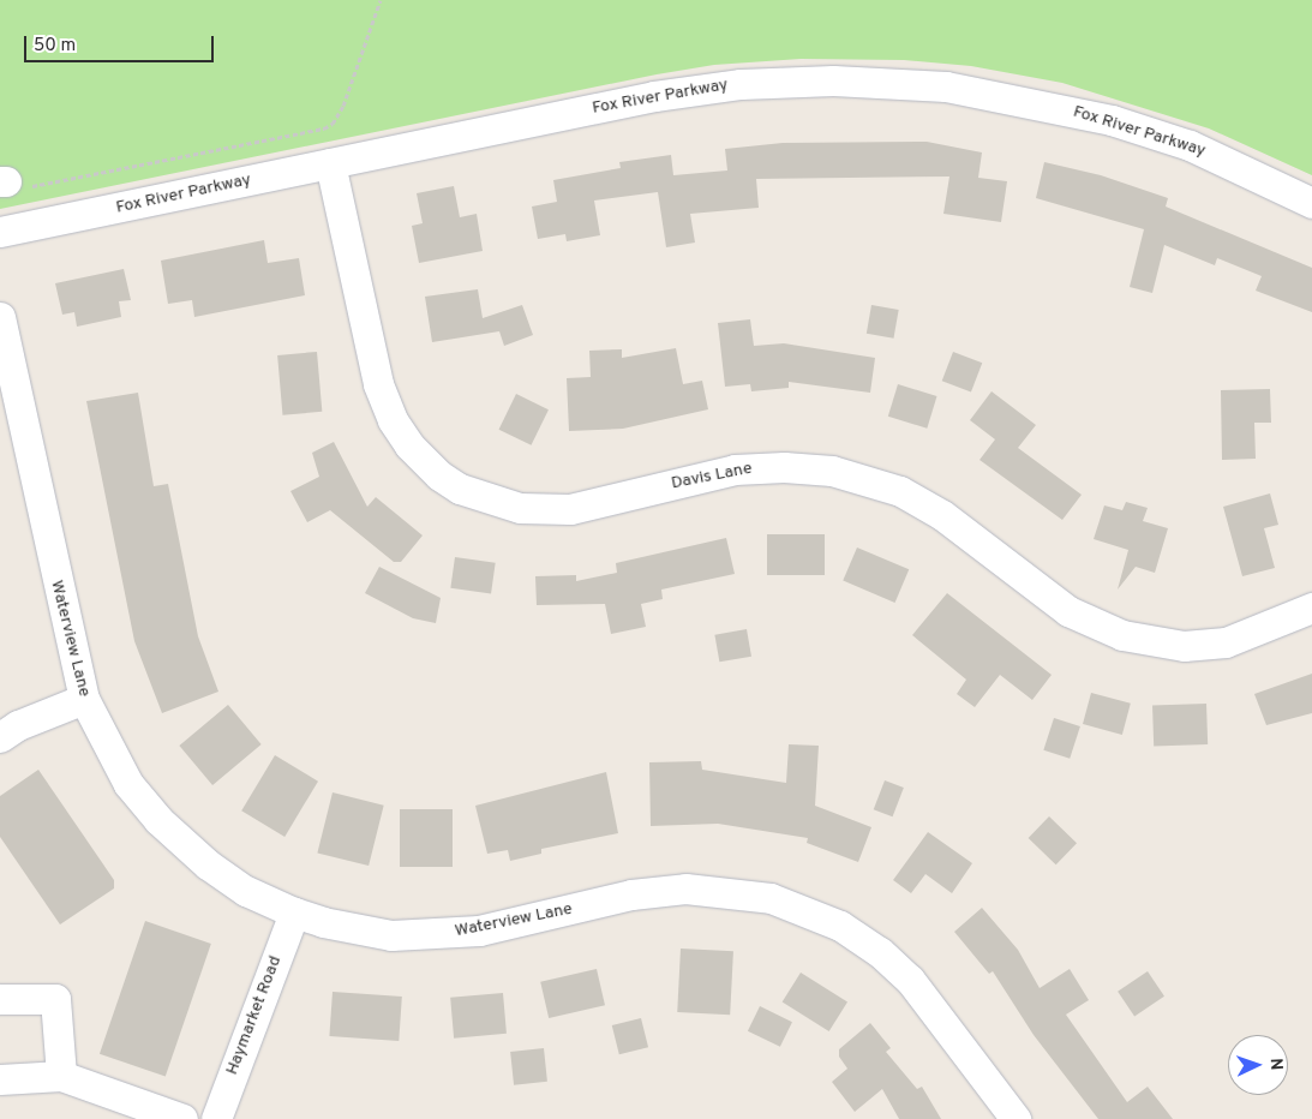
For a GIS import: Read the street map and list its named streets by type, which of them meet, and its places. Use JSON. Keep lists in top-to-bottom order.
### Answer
{
  "streets": {
    "street": [
      "Fox River Parkway",
      "Davis Lane",
      "Waterview Lane",
      "Haymarket Road"
    ]
  },
  "crossings": [
    ["Fox River Parkway", "Davis Lane"],
    ["Waterview Lane", "Haymarket Road"]
  ],
  "scale_bar": "50 m",
  "north": "right"
}
